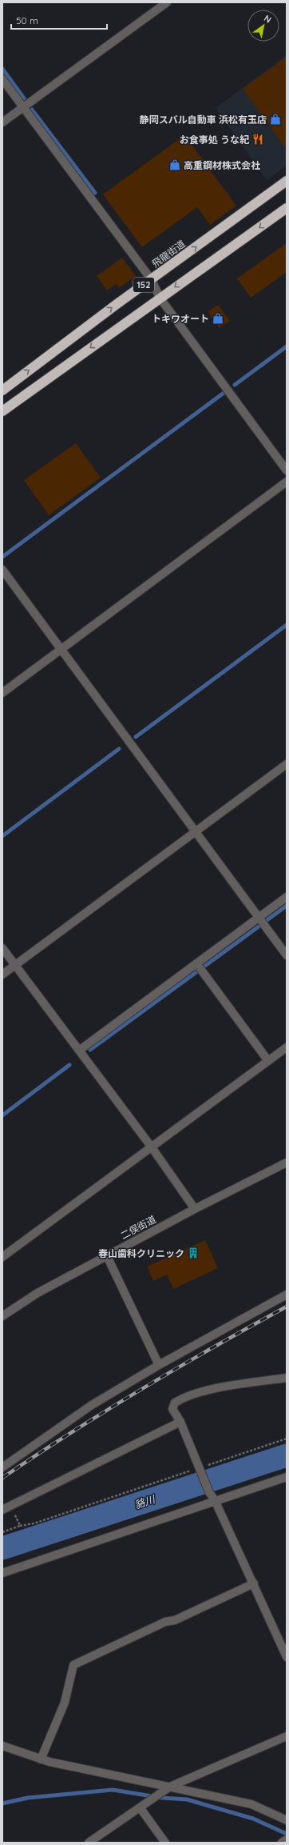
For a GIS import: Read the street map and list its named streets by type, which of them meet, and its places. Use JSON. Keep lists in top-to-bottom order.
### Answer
{
  "streets": {
    "highway": ["飛龍街道", "152"],
    "street": ["二俣街道"]
  },
  "water": ["貉川"],
  "places": {
    "shop": ["静岡スバル自動車 浜松有玉店", "高重鋼材株式会社", "トキワオート"],
    "restaurant": ["お食事処 うな紀"],
    "building": ["春山歯科クリニック"]
  },
  "scale_bar": "50 m",
  "north": "top right"
}
